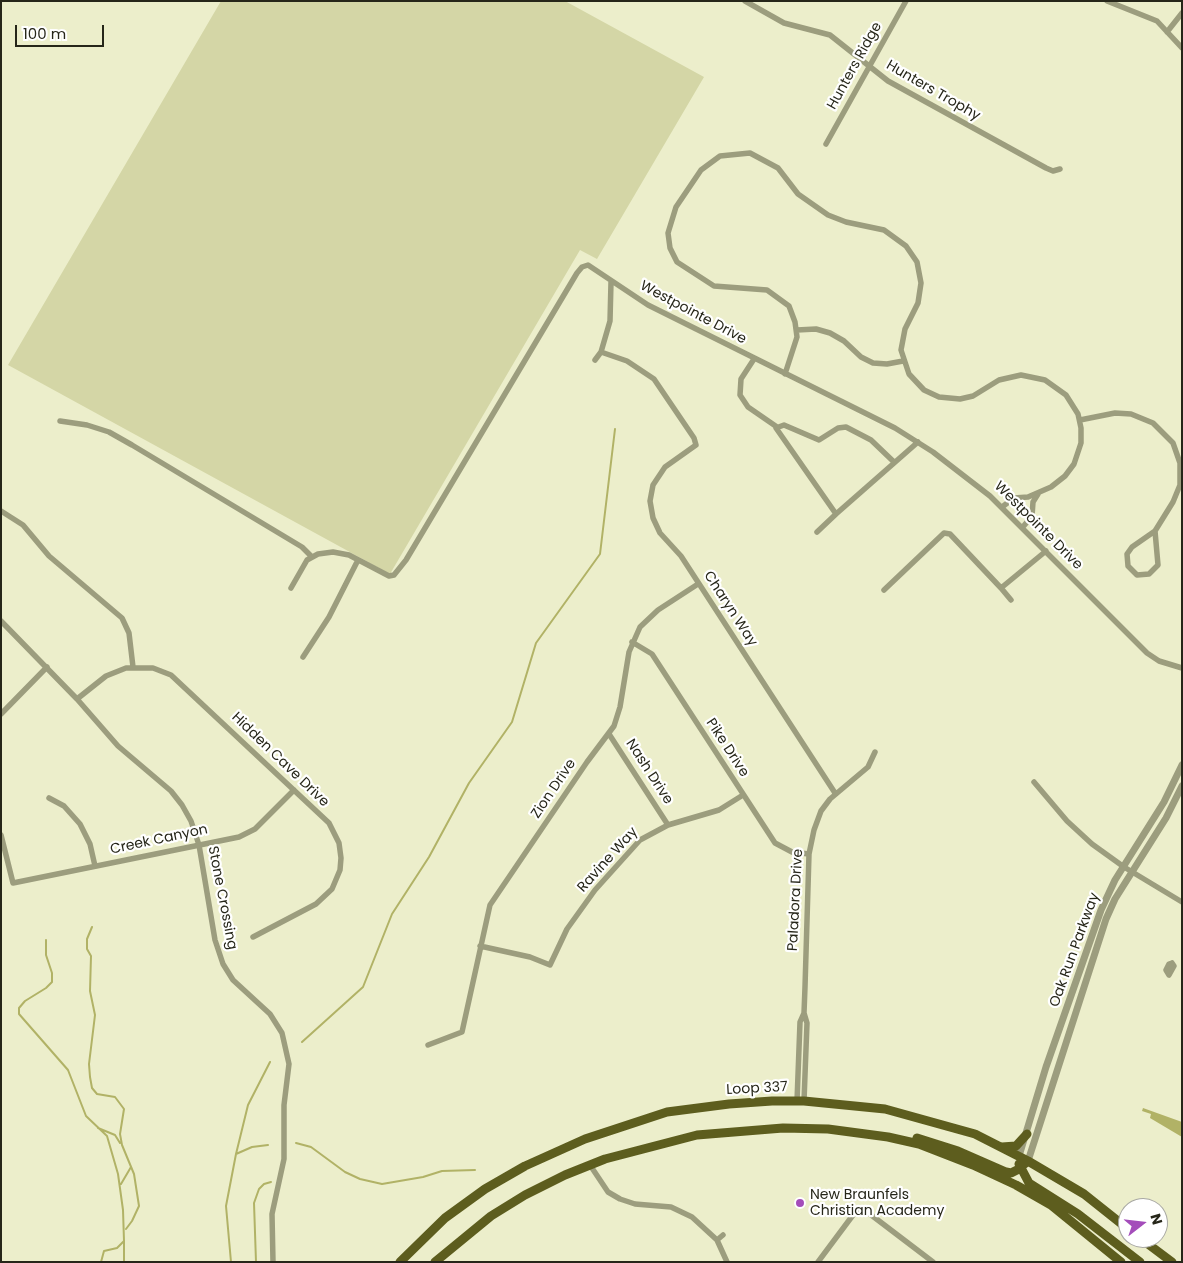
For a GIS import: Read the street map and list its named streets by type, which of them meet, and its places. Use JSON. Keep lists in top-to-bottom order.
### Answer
{
  "streets": {
    "main road": ["Loop 337"],
    "street": [
      "Hunters Ridge",
      "Hunters Trophy",
      "Westpointe Drive",
      "Charyn Way",
      "Pike Drive",
      "Hidden Cave Drive",
      "Nash Drive",
      "Zion Drive",
      "Creek Canyon",
      "Ravine Way",
      "Stone Crossing",
      "Paladora Drive",
      "Oak Run Parkway"
    ]
  },
  "crossings": [
    ["Hunters Ridge", "Hunters Trophy"],
    ["Charyn Way", "Zion Drive"],
    ["Charyn Way", "Paladora Drive"],
    ["Pike Drive", "Zion Drive"],
    ["Pike Drive", "Ravine Way"],
    ["Pike Drive", "Paladora Drive"],
    ["Hidden Cave Drive", "Creek Canyon"],
    ["Hidden Cave Drive", "Stone Crossing"],
    ["Nash Drive", "Zion Drive"],
    ["Nash Drive", "Ravine Way"],
    ["Zion Drive", "Ravine Way"],
    ["Creek Canyon", "Stone Crossing"],
    ["Paladora Drive", "Loop 337"],
    ["Oak Run Parkway", "Loop 337"]
  ],
  "places": ["New Braunfels Christian Academy"],
  "scale_bar": "100 m",
  "north": "right"
}
